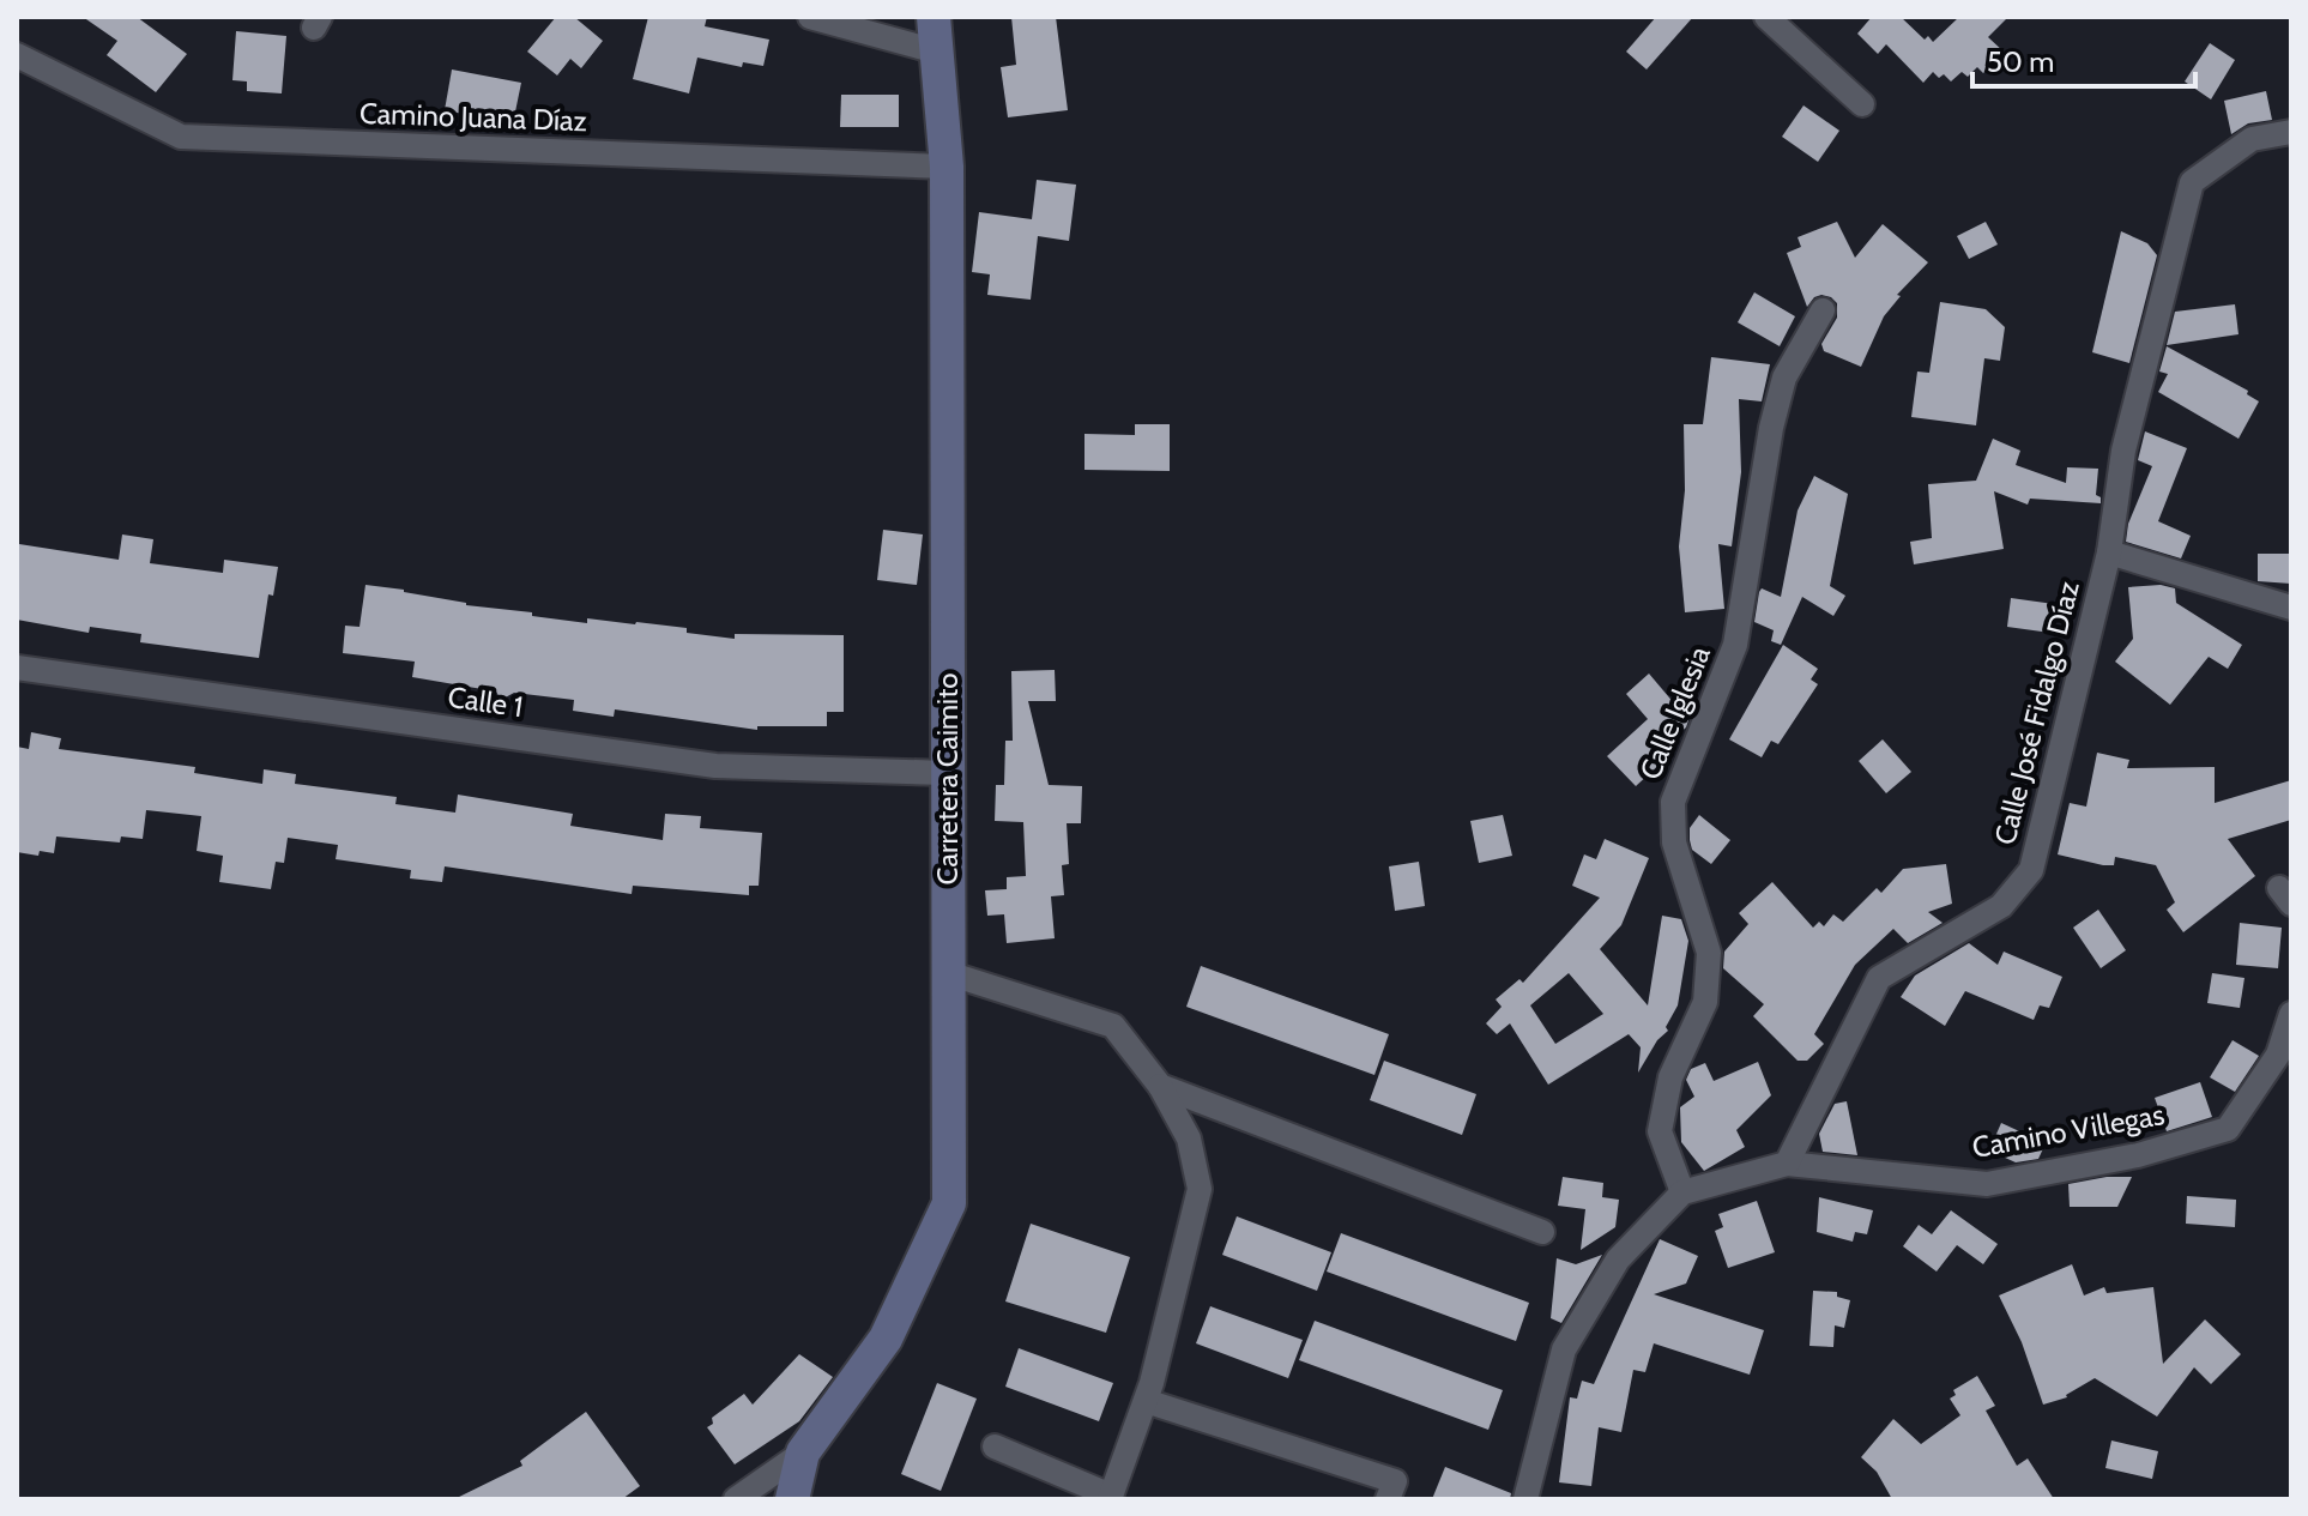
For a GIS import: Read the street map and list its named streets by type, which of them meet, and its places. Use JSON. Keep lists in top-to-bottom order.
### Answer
{
  "streets": {
    "street": [
      "Camino Juana Díaz",
      "Calle 1",
      "Calle Iglesia",
      "Calle José Fidalgo Díaz",
      "Carretera Caimito",
      "Camino Villegas"
    ]
  },
  "crossings": [
    ["Camino Juana Díaz", "Carretera Caimito"],
    ["Calle 1", "Carretera Caimito"],
    ["Calle José Fidalgo Díaz", "Camino Villegas"]
  ],
  "scale_bar": "50 m"
}
